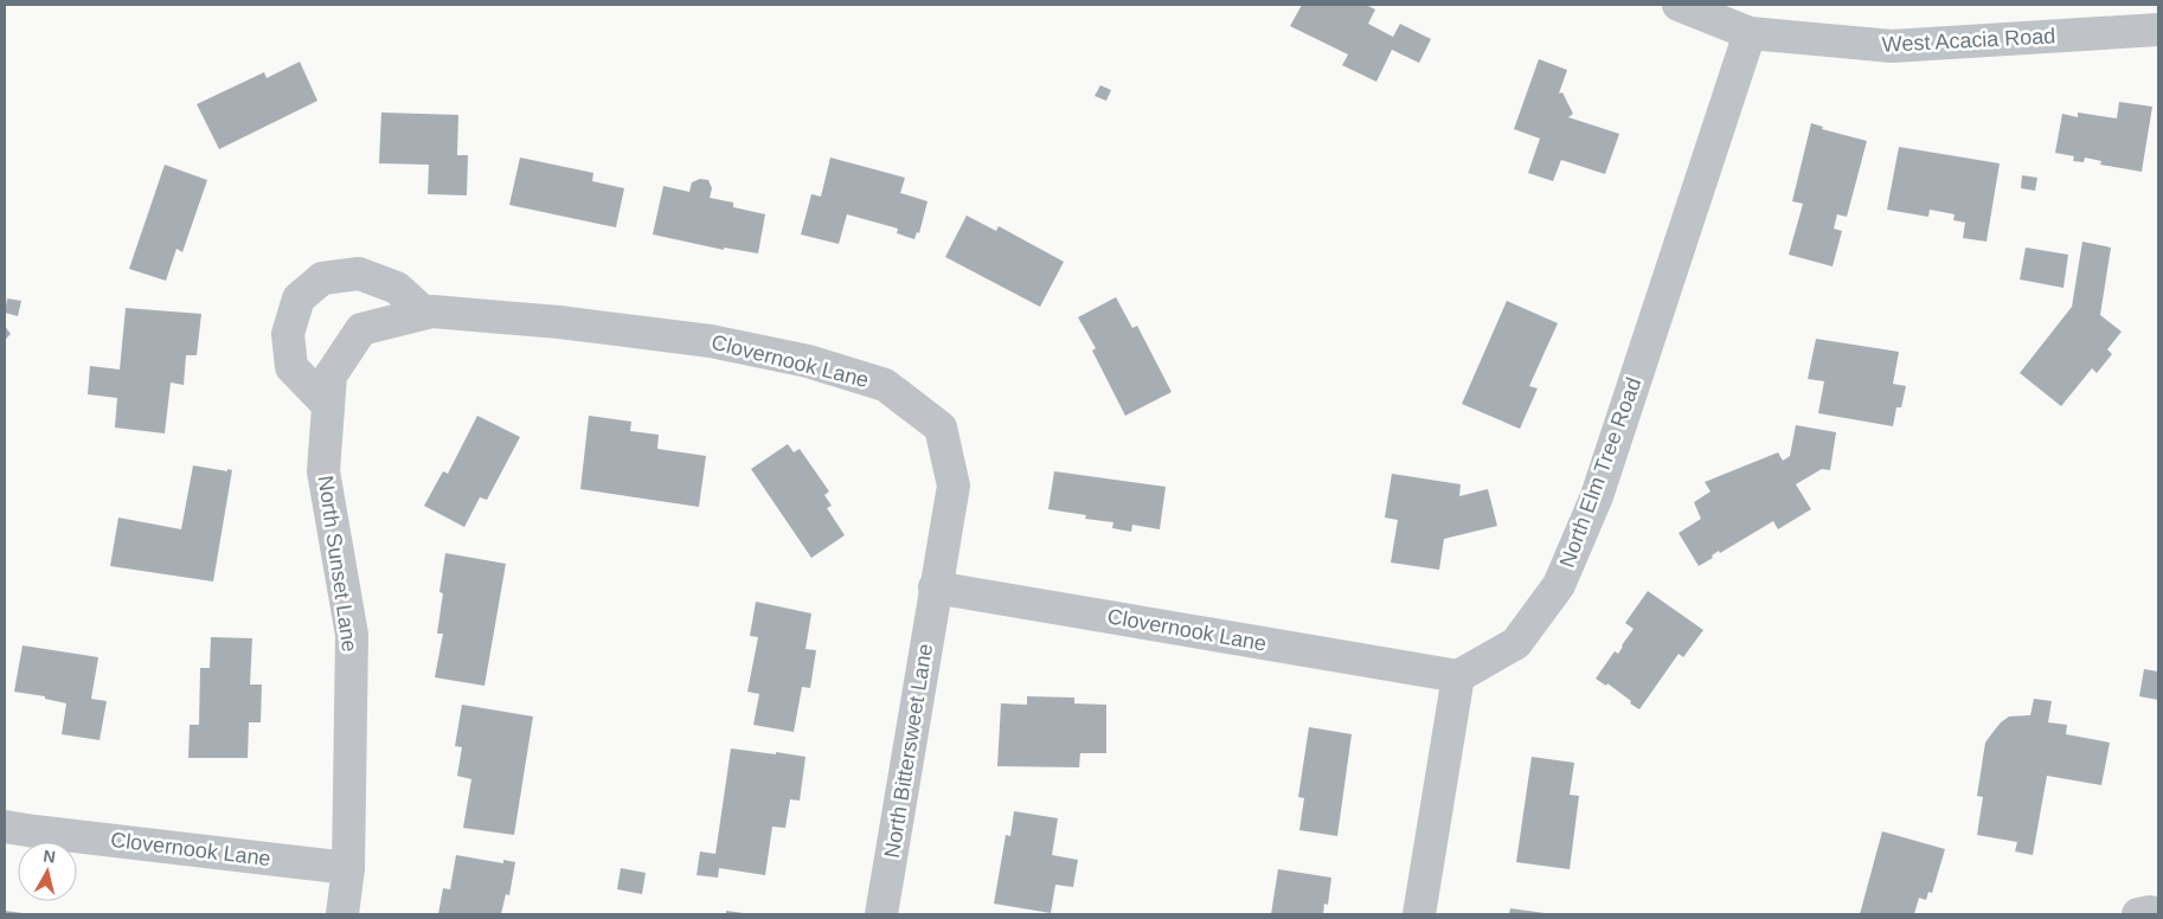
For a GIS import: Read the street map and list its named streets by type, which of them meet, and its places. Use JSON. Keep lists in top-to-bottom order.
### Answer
{
  "streets": {
    "street": [
      "West Acacia Road",
      "Clovernook Lane",
      "North Elm Tree Road",
      "North Sunset Lane",
      "North Bittersweet Lane"
    ]
  },
  "crossings": [
    ["West Acacia Road", "North Elm Tree Road"],
    ["Clovernook Lane", "North Elm Tree Road"],
    ["Clovernook Lane", "North Sunset Lane"],
    ["Clovernook Lane", "North Bittersweet Lane"]
  ],
  "north": "top"
}
